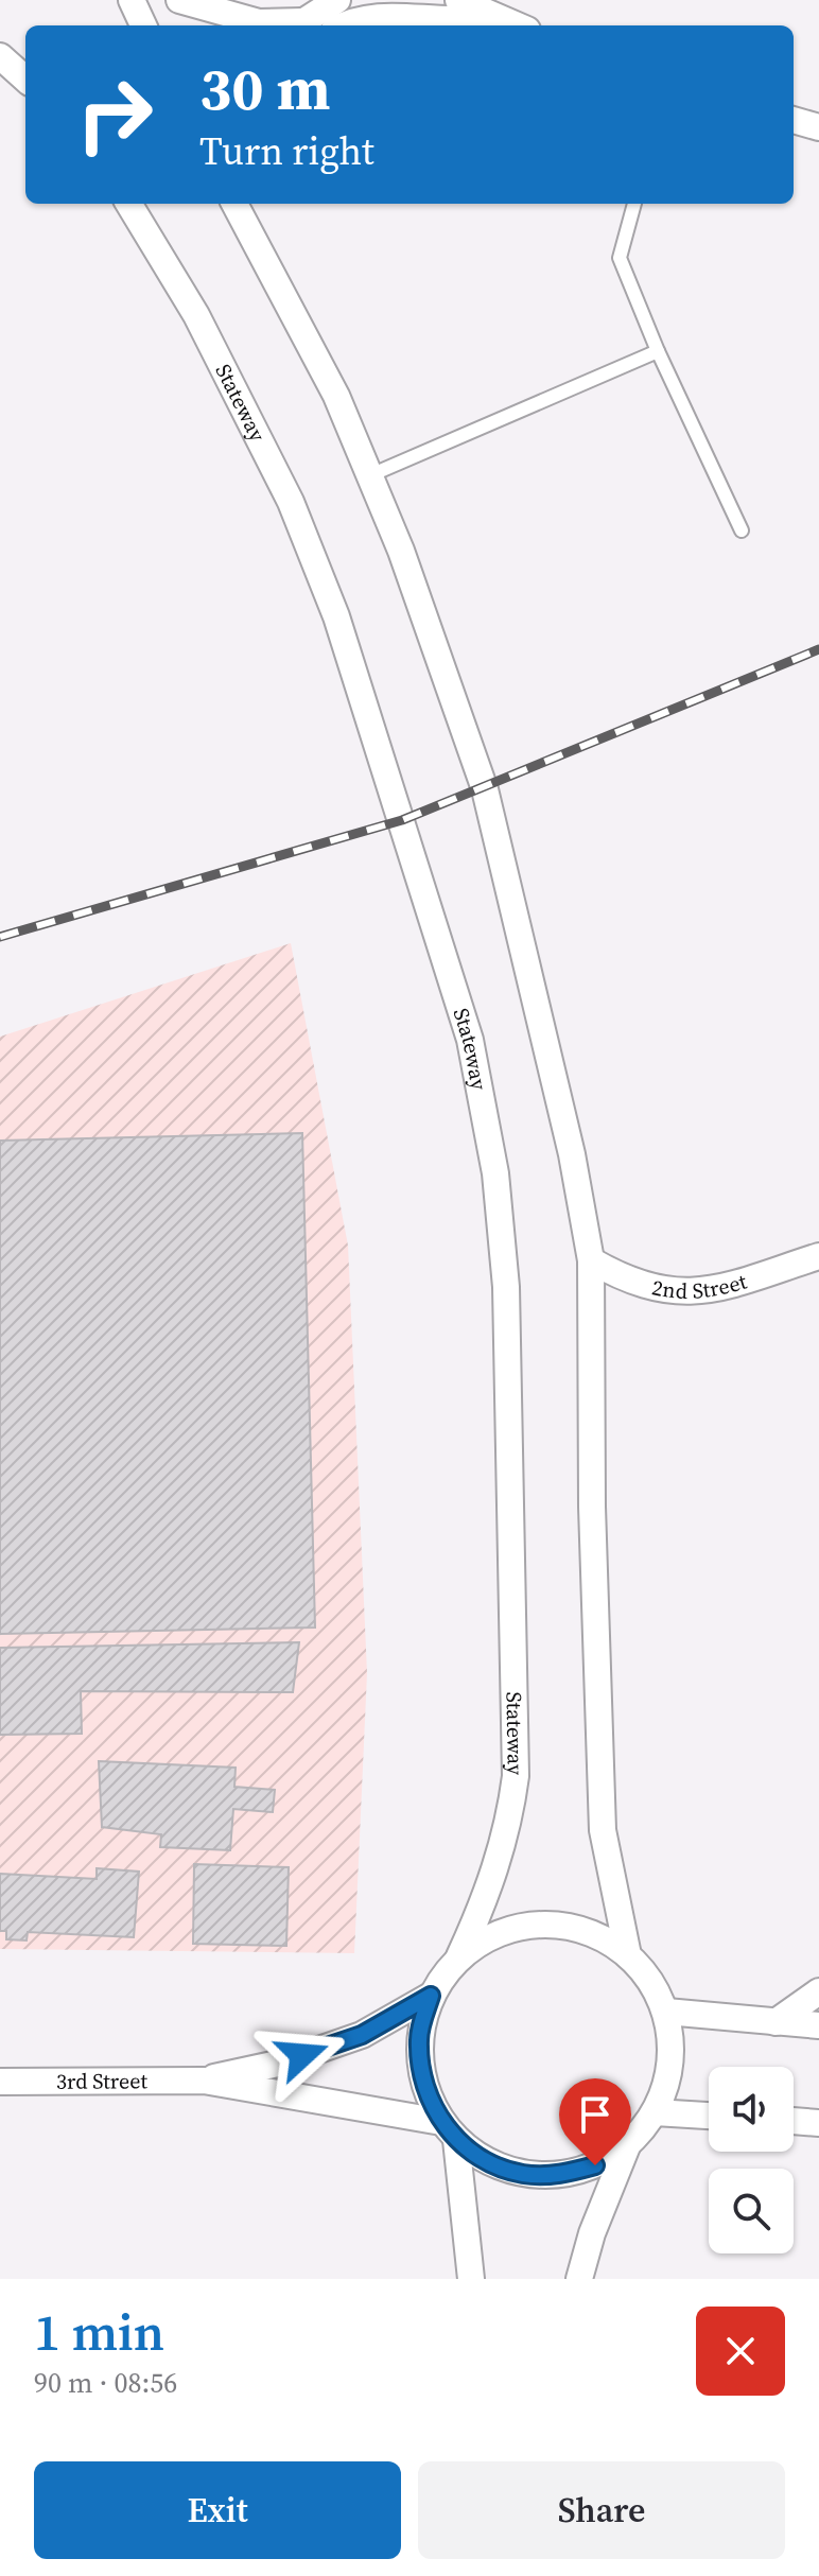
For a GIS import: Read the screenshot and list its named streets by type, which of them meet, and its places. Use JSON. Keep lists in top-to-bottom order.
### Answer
{
  "streets": {
    "street": ["Stateway", "2nd Street", "3rd Street"]
  },
  "crossings": [
    ["Stateway", "3rd Street"]
  ],
  "page": {
    "turn": ["30 m", "Turn right"],
    "heading": ["1 min", "90 m · 08:56"],
    "buttons": ["Exit", "Share"]
  }
}
